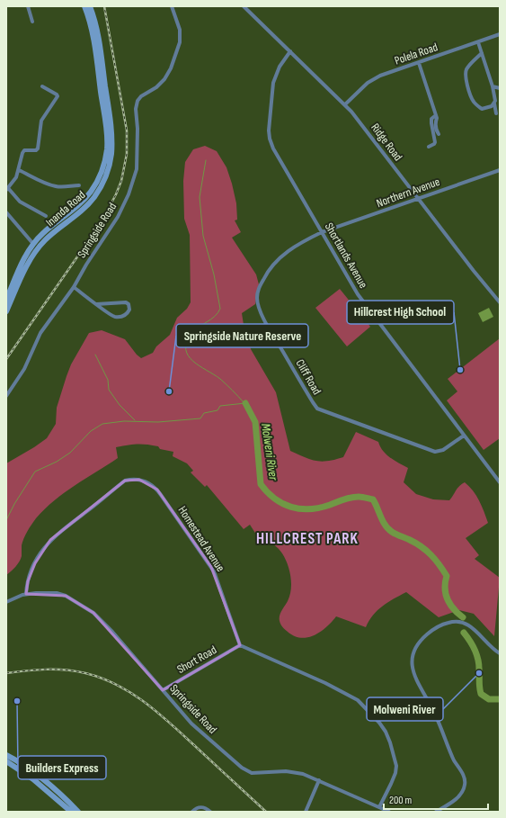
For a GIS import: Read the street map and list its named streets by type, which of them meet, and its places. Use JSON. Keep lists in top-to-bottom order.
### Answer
{
  "streets": {
    "main road": ["Inanda Road"],
    "street": [
      "Polela Road",
      "Ridge Road",
      "Northern Avenue",
      "Springside Road",
      "Shortlands Avenue",
      "Cliff Road",
      "Homestead Avenue",
      "Short Road"
    ]
  },
  "crossings": [
    ["Polela Road", "Ridge Road"],
    ["Ridge Road", "Northern Avenue"],
    ["Ridge Road", "Shortlands Avenue"],
    ["Northern Avenue", "Shortlands Avenue"],
    ["Northern Avenue", "Cliff Road"],
    ["Springside Road", "Homestead Avenue"],
    ["Springside Road", "Short Road"],
    ["Shortlands Avenue", "Cliff Road"],
    ["Homestead Avenue", "Short Road"]
  ],
  "districts": ["HILLCREST PARK"],
  "water": ["Molweni River"],
  "places": [
    "Hillcrest High School",
    "Springside Nature Reserve",
    "Molweni River",
    "Builders Express"
  ],
  "scale_bar": "200 m"
}
